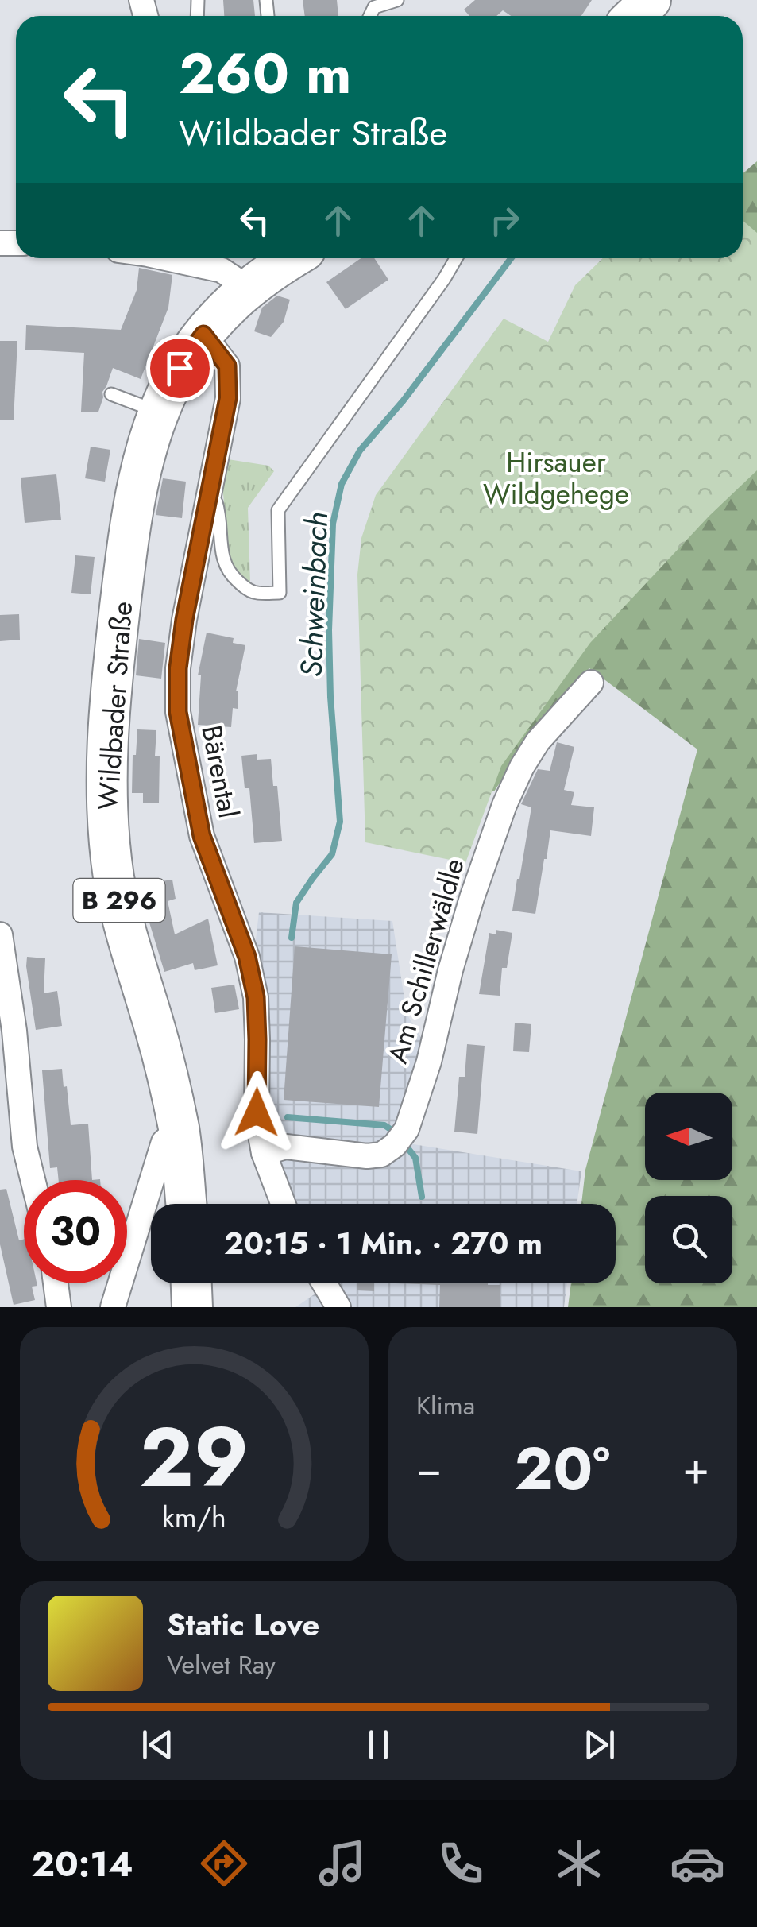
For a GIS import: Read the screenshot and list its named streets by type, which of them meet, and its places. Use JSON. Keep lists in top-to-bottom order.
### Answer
{
  "streets": {
    "main road": ["Wildbader Straße", "B 296"],
    "street": ["Bärental", "Am Schillerwäldle"]
  },
  "crossings": [
    ["Wildbader Straße", "Bärental"],
    ["Bärental", "Am Schillerwäldle"]
  ],
  "water": ["Schweinbach"],
  "parks": ["Hirsauer Wildgehege"],
  "north": "left",
  "page": {
    "turn": ["260 m", "Wildbader Straße"],
    "limit": "30",
    "trip": "20:15 · 1 Min. · 270 m",
    "tile": "Klima",
    "heat": ["−", "20°", "+"],
    "song": ["Static Love", "Velvet Ray"],
    "tabs": "20:14",
    "gauge": ["29", "km/h"]
  }
}
